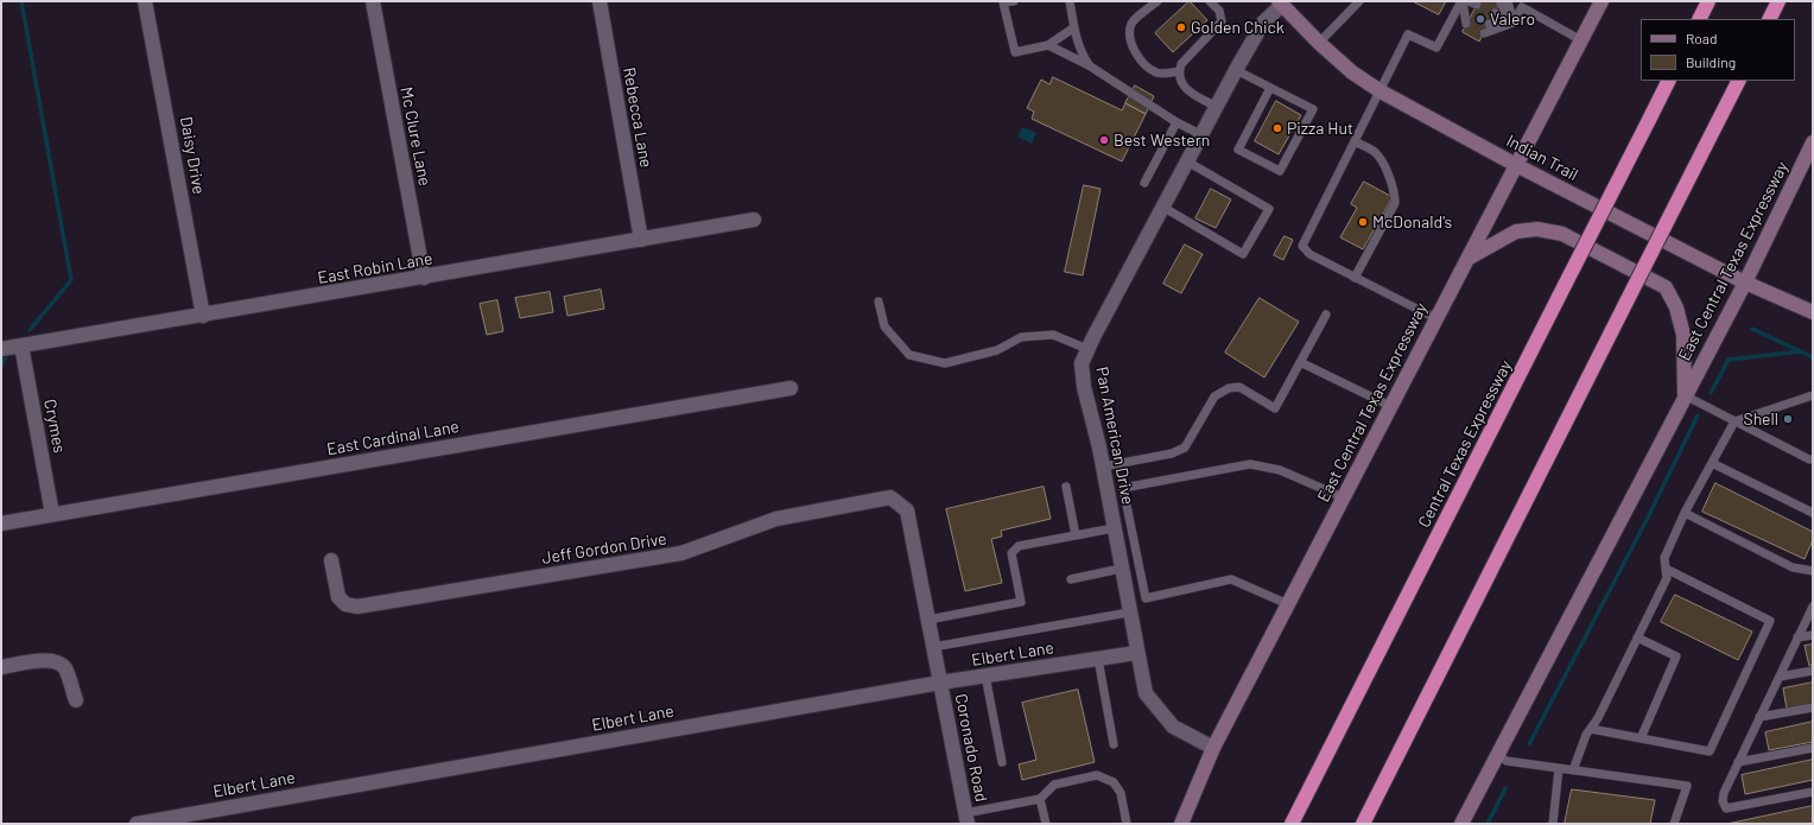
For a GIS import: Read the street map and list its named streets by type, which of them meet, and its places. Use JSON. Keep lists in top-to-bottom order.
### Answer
{
  "streets": {
    "highway": ["Central Texas Expressway"],
    "main road": ["Indian Trail", "East Central Texas Expressway"],
    "street": [
      "Rebecca Lane",
      "Mc Clure Lane",
      "Daisy Drive",
      "East Robin Lane",
      "Crymes",
      "Pan American Drive",
      "East Cardinal Lane",
      "Jeff Gordon Drive",
      "Elbert Lane",
      "Coronado Road"
    ]
  },
  "crossings": [
    ["Rebecca Lane", "East Robin Lane"],
    ["Mc Clure Lane", "East Robin Lane"],
    ["Daisy Drive", "East Robin Lane"],
    ["Indian Trail", "East Central Texas Expressway"],
    ["Indian Trail", "Pan American Drive"],
    ["East Central Texas Expressway", "Pan American Drive"],
    ["East Robin Lane", "Crymes"],
    ["Crymes", "East Cardinal Lane"],
    ["Pan American Drive", "Elbert Lane"],
    ["Jeff Gordon Drive", "Coronado Road"],
    ["Elbert Lane", "Coronado Road"]
  ],
  "places": [
    "Valero",
    "Golden Chick",
    "Pizza Hut",
    "Best Western",
    "McDonald's",
    "Shell"
  ],
  "legend": ["Road", "Building"]
}
